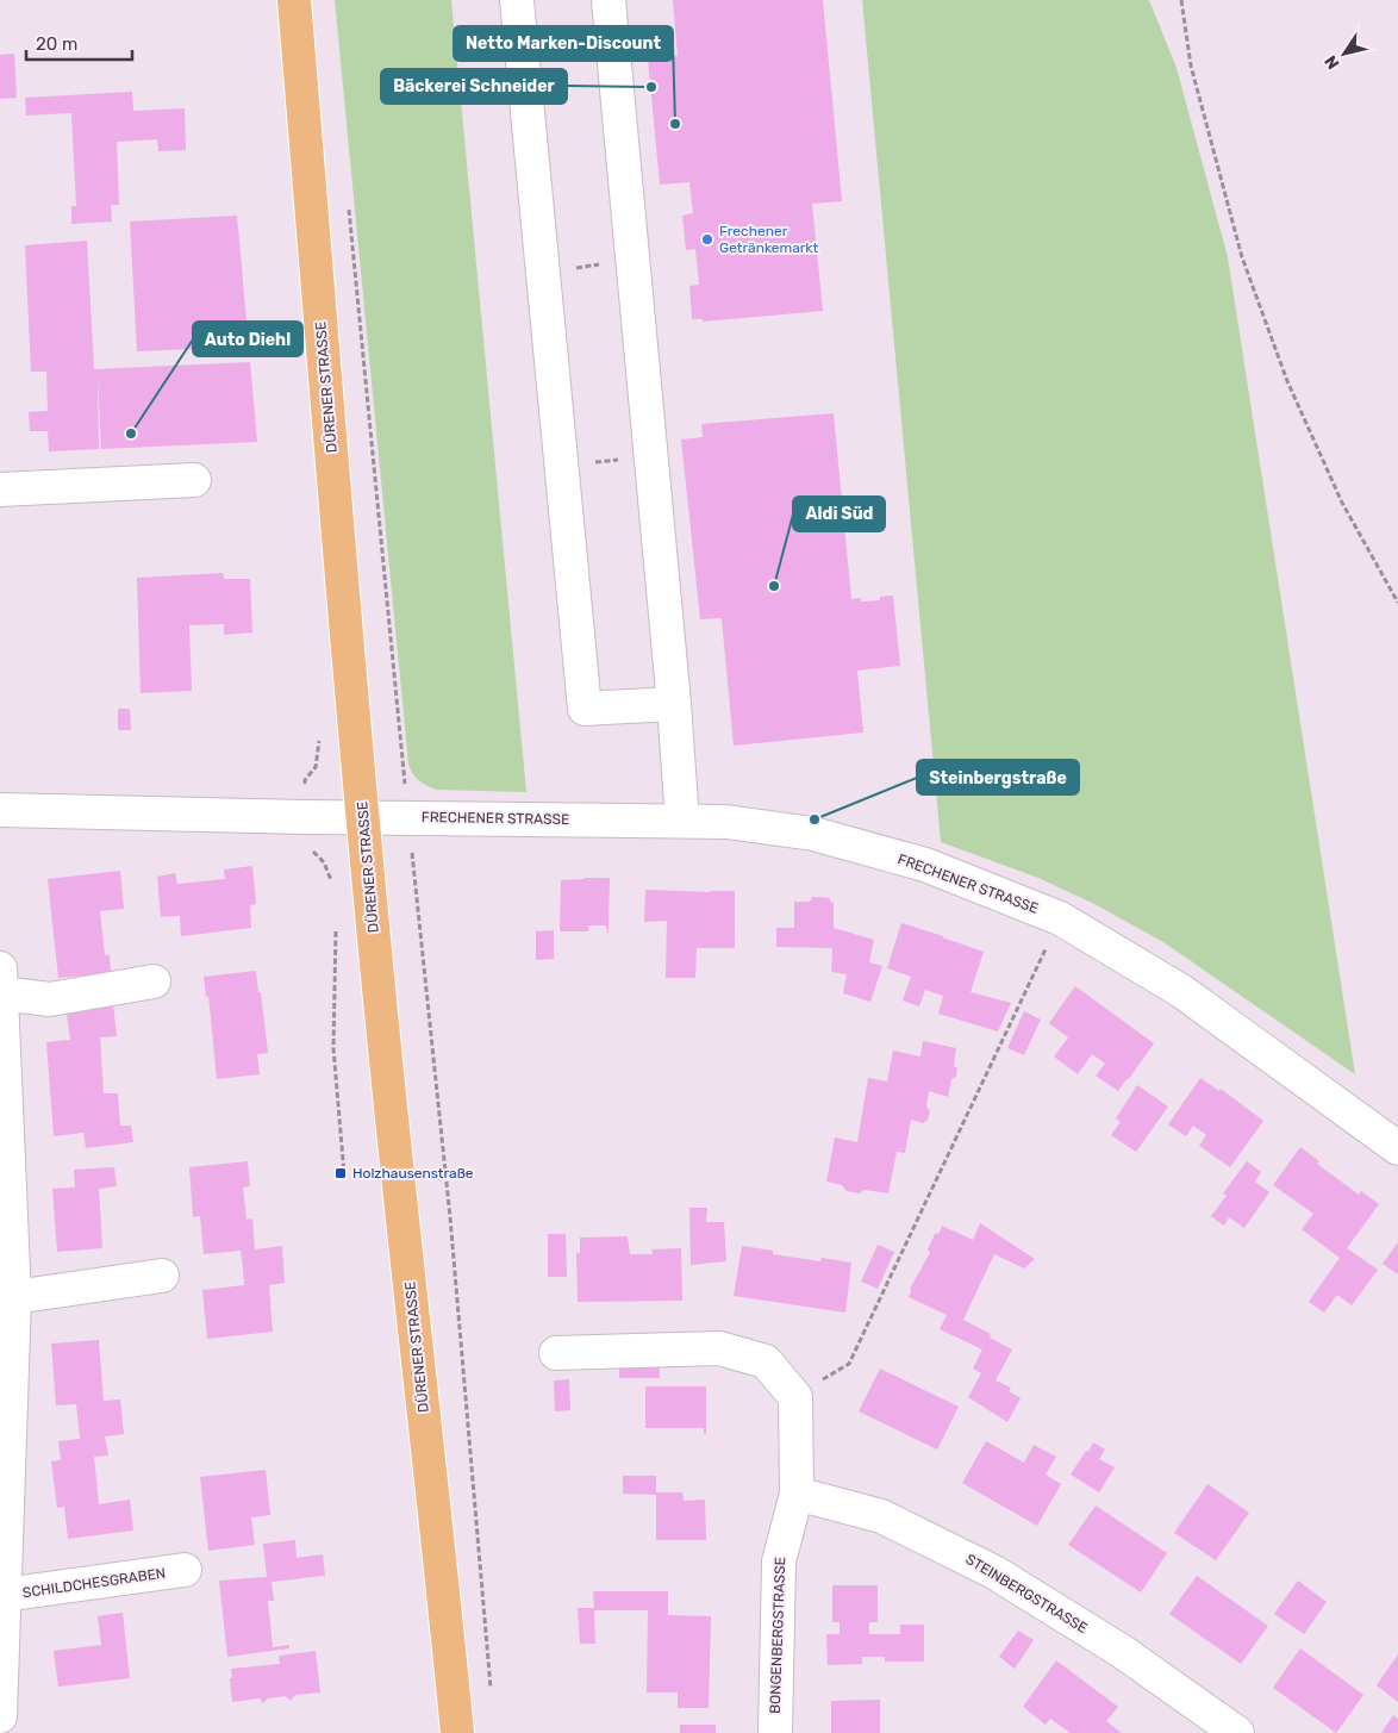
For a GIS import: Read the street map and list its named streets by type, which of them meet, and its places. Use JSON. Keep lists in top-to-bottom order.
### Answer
{
  "streets": {
    "main road": ["DÜRENER STRASSE"],
    "street": [
      "FRECHENER STRASSE",
      "SCHILDCHESGRABEN",
      "STEINBERGSTRASSE",
      "BONGENBERGSTRASSE"
    ]
  },
  "crossings": [
    ["DÜRENER STRASSE", "FRECHENER STRASSE"],
    ["STEINBERGSTRASSE", "BONGENBERGSTRASSE"]
  ],
  "places": {
    "other": [
      "Bäckerei Schneider",
      "Netto Marken-Discount",
      "Frechener Getränkemarkt",
      "Auto Diehl",
      "Aldi Süd",
      "Steinbergstraße"
    ],
    "transit": ["Holzhausenstraße"]
  },
  "scale_bar": "20 m",
  "north": "bottom left"
}
